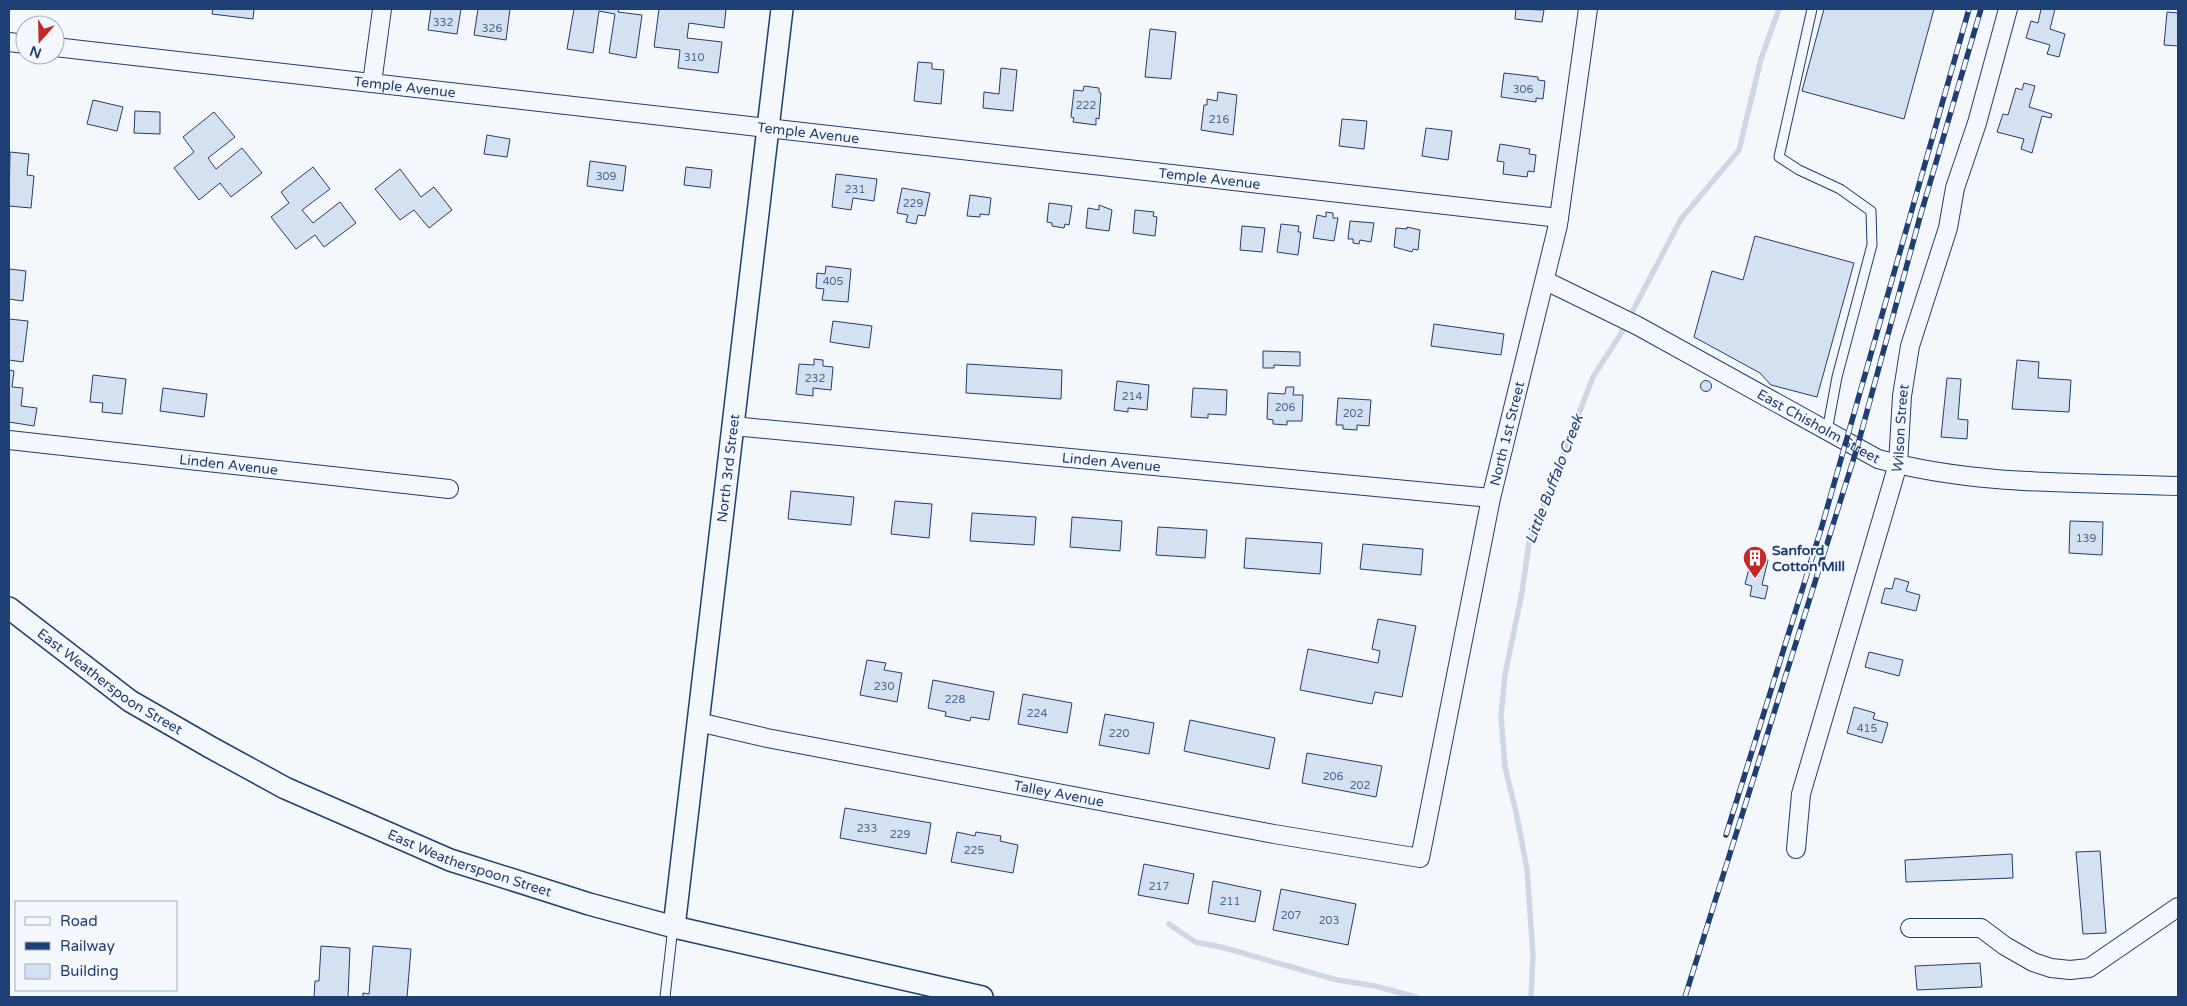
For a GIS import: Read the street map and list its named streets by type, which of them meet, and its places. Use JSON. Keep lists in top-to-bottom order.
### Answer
{
  "streets": {
    "street": [
      "Temple Avenue",
      "East Chisholm Street",
      "Wilson Street",
      "North 1st Street",
      "Linden Avenue",
      "North 3rd Street",
      "East Weatherspoon Street",
      "Talley Avenue"
    ]
  },
  "crossings": [
    ["Temple Avenue", "North 1st Street"],
    ["Temple Avenue", "North 3rd Street"],
    ["East Chisholm Street", "Wilson Street"],
    ["East Chisholm Street", "North 1st Street"],
    ["North 1st Street", "Linden Avenue"],
    ["North 1st Street", "Talley Avenue"],
    ["Linden Avenue", "North 3rd Street"],
    ["North 3rd Street", "East Weatherspoon Street"],
    ["North 3rd Street", "Talley Avenue"]
  ],
  "water": ["Little Buffalo Creek"],
  "places": {
    "building": ["Sanford Cotton Mill"]
  },
  "house_numbers": [
    "332",
    "326",
    "310",
    "306",
    "222",
    "216",
    "309",
    "231",
    "229",
    "405",
    "232",
    "214",
    "206",
    "202",
    "139",
    "230",
    "228",
    "224",
    "415",
    "220",
    "206",
    "202",
    "233",
    "229",
    "225",
    "217",
    "211",
    "207",
    "203"
  ],
  "legend": ["Road", "Railway", "Building"],
  "north": "bottom"
}
